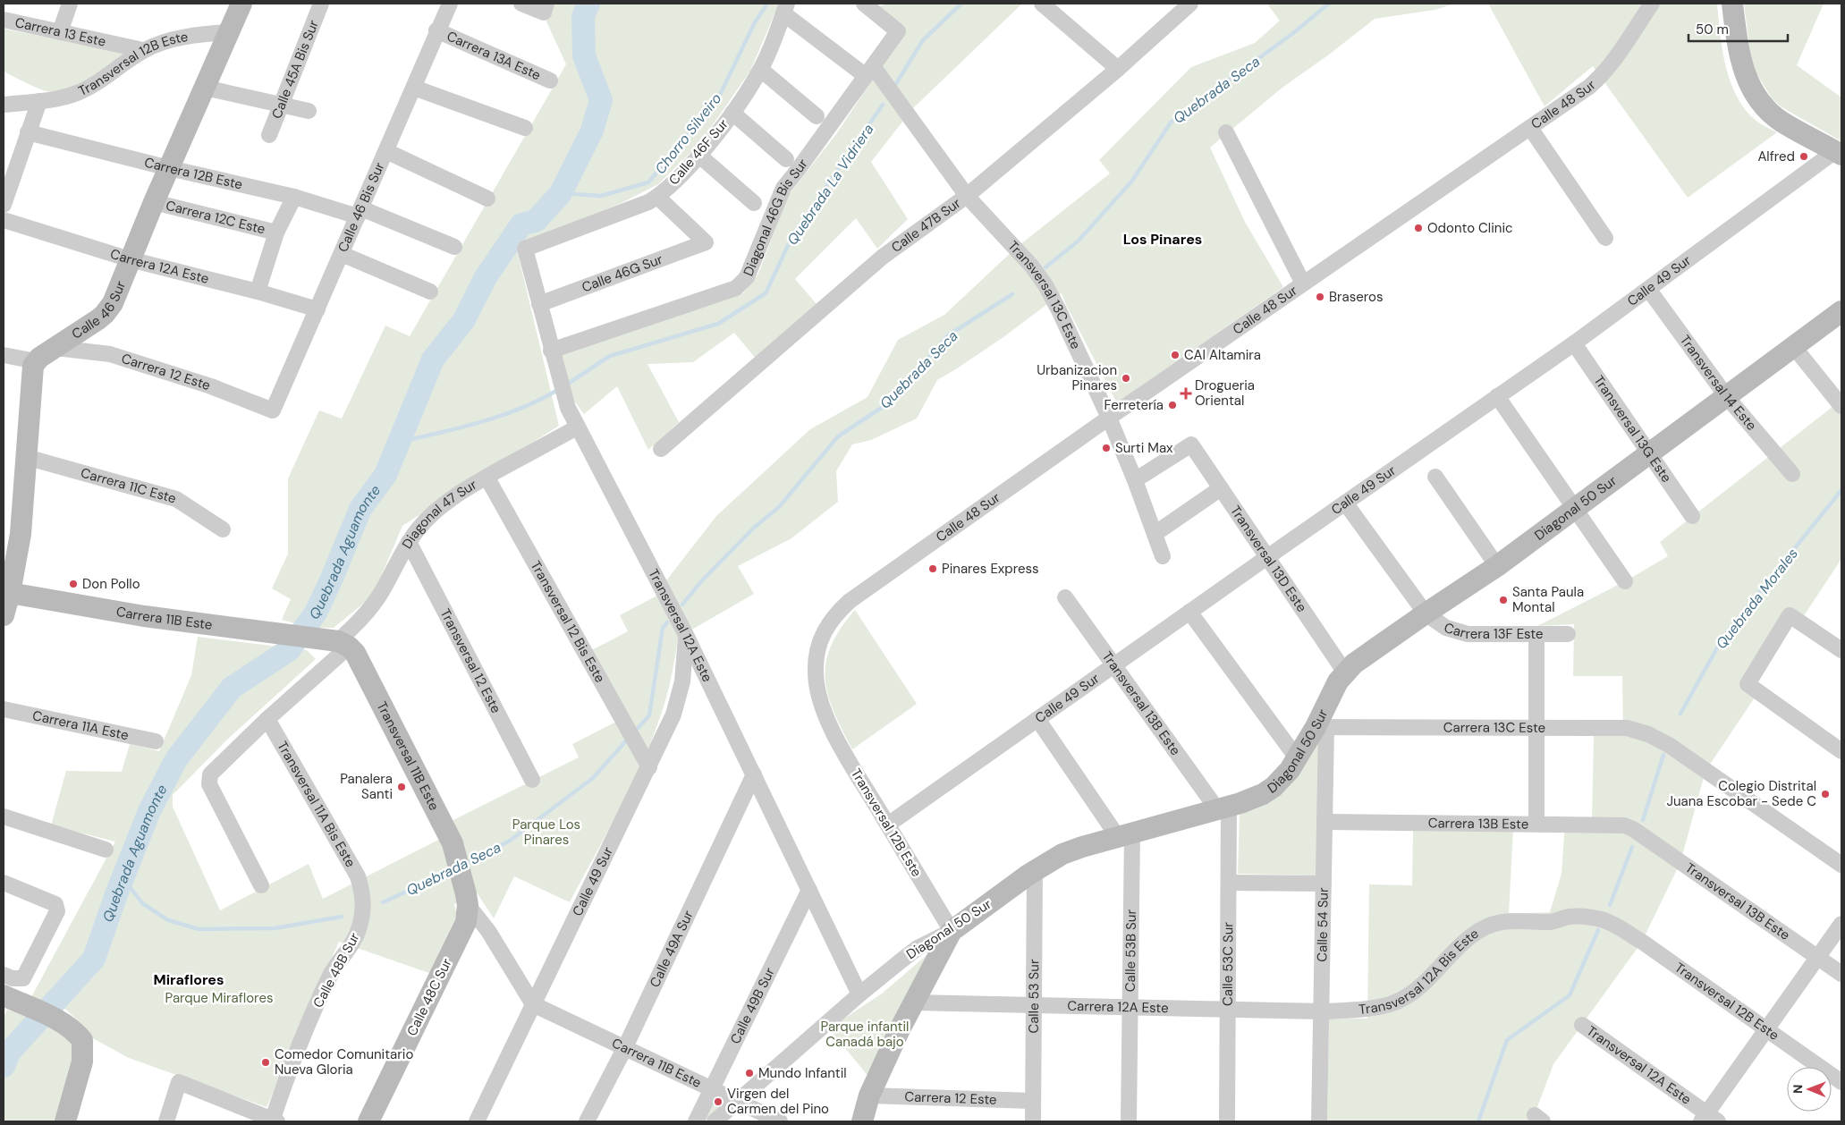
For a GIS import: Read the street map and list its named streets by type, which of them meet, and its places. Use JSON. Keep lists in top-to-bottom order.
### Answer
{
  "streets": {
    "street": [
      "Carrera 13 Este",
      "Carrera 13A Este",
      "Transversal 12B Este",
      "Calle 45A Bis Sur",
      "Calle 48 Sur",
      "Calle 46F Sur",
      "Carrera 12B Este",
      "Calle 46 Bis Sur",
      "Carrera 12C Este",
      "Diagonal 46G Bis Sur",
      "Calle 47B Sur",
      "Carrera 12A Este",
      "Calle 46G Sur",
      "Calle 49 Sur",
      "Transversal 13C Este",
      "Calle 46 Sur",
      "Carrera 12 Este",
      "Transversal 14 Este",
      "Transversal 13G Este",
      "Carrera 11C Este",
      "Diagonal 50 Sur",
      "Diagonal 47 Sur",
      "Transversal 13D Este",
      "Carrera 11B Este",
      "Transversal 12 Bis Este",
      "Transversal 12A Este",
      "Carrera 13F Este",
      "Transversal 12 Este",
      "Transversal 13B Este",
      "Carrera 11A Este",
      "Carrera 13C Este",
      "Transversal 11B Este",
      "Transversal 11A Bis Este",
      "Carrera 13B Este",
      "Calle 54 Sur",
      "Calle 49A Sur",
      "Calle 53B Sur",
      "Calle 53C Sur",
      "Transversal 12A Bis Este",
      "Calle 48B Sur",
      "Calle 53 Sur",
      "Calle 48C Sur",
      "Calle 49B Sur"
    ]
  },
  "crossings": [
    ["Carrera 13 Este", "Transversal 12B Este"],
    ["Carrera 13A Este", "Calle 46 Bis Sur"],
    ["Transversal 12B Este", "Calle 48 Sur"],
    ["Transversal 12B Este", "Calle 49 Sur"],
    ["Transversal 12B Este", "Calle 46 Sur"],
    ["Transversal 12B Este", "Diagonal 50 Sur"],
    ["Transversal 12B Este", "Transversal 12A Bis Este"],
    ["Calle 48 Sur", "Transversal 13C Este"],
    ["Calle 46F Sur", "Calle 46G Sur"],
    ["Calle 46F Sur", "Transversal 13C Este"],
    ["Calle 46F Sur", "Transversal 12A Este"],
    ["Carrera 12B Este", "Calle 46 Bis Sur"],
    ["Carrera 12B Este", "Calle 46 Sur"],
    ["Calle 46 Bis Sur", "Carrera 12A Este"],
    ["Calle 46 Bis Sur", "Carrera 12 Este"],
    ["Carrera 12C Este", "Calle 46 Sur"],
    ["Diagonal 46G Bis Sur", "Transversal 13C Este"],
    ["Diagonal 46G Bis Sur", "Transversal 12A Este"],
    ["Calle 47B Sur", "Transversal 13C Este"],
    ["Carrera 12A Este", "Calle 46 Sur"],
    ["Carrera 12A Este", "Calle 54 Sur"],
    ["Carrera 12A Este", "Calle 53B Sur"],
    ["Carrera 12A Este", "Calle 53C Sur"],
    ["Carrera 12A Este", "Transversal 12A Bis Este"],
    ["Carrera 12A Este", "Calle 53 Sur"],
    ["Calle 46G Sur", "Transversal 12A Este"],
    ["Calle 49 Sur", "Transversal 14 Este"],
    ["Calle 49 Sur", "Transversal 13G Este"],
    ["Calle 49 Sur", "Transversal 13D Este"],
    ["Calle 49 Sur", "Carrera 11B Este"],
    ["Calle 49 Sur", "Transversal 12 Bis Este"],
    ["Calle 49 Sur", "Transversal 12A Este"],
    ["Calle 49 Sur", "Carrera 13F Este"],
    ["Calle 49 Sur", "Transversal 13B Este"],
    ["Calle 49 Sur", "Transversal 11B Este"],
    ["Transversal 13C Este", "Transversal 13D Este"],
    ["Calle 46 Sur", "Carrera 12 Este"],
    ["Carrera 12 Este", "Calle 53 Sur"],
    ["Transversal 14 Este", "Diagonal 50 Sur"],
    ["Transversal 13G Este", "Diagonal 50 Sur"],
    ["Diagonal 50 Sur", "Transversal 13D Este"],
    ["Diagonal 50 Sur", "Carrera 11B Este"],
    ["Diagonal 50 Sur", "Transversal 12A Este"],
    ["Diagonal 50 Sur", "Carrera 13F Este"],
    ["Diagonal 50 Sur", "Transversal 13B Este"],
    ["Diagonal 50 Sur", "Carrera 13C Este"],
    ["Diagonal 50 Sur", "Calle 54 Sur"],
    ["Diagonal 50 Sur", "Calle 53B Sur"],
    ["Diagonal 50 Sur", "Calle 53C Sur"],
    ["Diagonal 50 Sur", "Calle 53 Sur"],
    ["Diagonal 47 Sur", "Carrera 11B Este"],
    ["Diagonal 47 Sur", "Transversal 12 Bis Este"],
    ["Diagonal 47 Sur", "Transversal 12A Este"],
    ["Diagonal 47 Sur", "Transversal 12 Este"],
    ["Diagonal 47 Sur", "Transversal 11B Este"],
    ["Diagonal 47 Sur", "Transversal 11A Bis Este"],
    ["Carrera 11B Este", "Transversal 11B Este"],
    ["Carrera 11B Este", "Calle 49A Sur"],
    ["Carrera 11B Este", "Calle 49B Sur"],
    ["Transversal 12A Este", "Calle 49A Sur"],
    ["Transversal 12A Este", "Calle 49B Sur"],
    ["Transversal 13B Este", "Carrera 13B Este"],
    ["Transversal 13B Este", "Calle 53C Sur"],
    ["Carrera 13C Este", "Calle 54 Sur"],
    ["Transversal 11B Este", "Calle 48C Sur"],
    ["Transversal 11A Bis Este", "Calle 48B Sur"],
    ["Carrera 13B Este", "Calle 54 Sur"],
    ["Calle 54 Sur", "Transversal 12A Bis Este"]
  ],
  "districts": ["Los Pinares", "Miraflores"],
  "water": [
    "Quebrada Seca",
    "Chorro Silveiro",
    "Quebrada La Vidriera",
    "Quebrada Aguamonte",
    "Quebrada Morales"
  ],
  "parks": ["Parque Los Pinares", "Parque Miraflores", "Parque infantil Canadá bajo"],
  "places": {
    "other": [
      "Alfred",
      "Odonto Clinic",
      "Braseros",
      "CAI Altamira",
      "Urbanizacion Pinares",
      "Ferretería",
      "Surti Max",
      "Pinares Express",
      "Don Pollo",
      "Santa Paula Montal",
      "Panalera Santi",
      "Colegio Distrital Juana Escobar - Sede C",
      "Comedor Comunitario Nueva Gloria",
      "Mundo Infantil",
      "Virgen del Carmen del Pino"
    ],
    "health": ["Drogueria Oriental"]
  },
  "scale_bar": "50 m",
  "north": "left"
}
